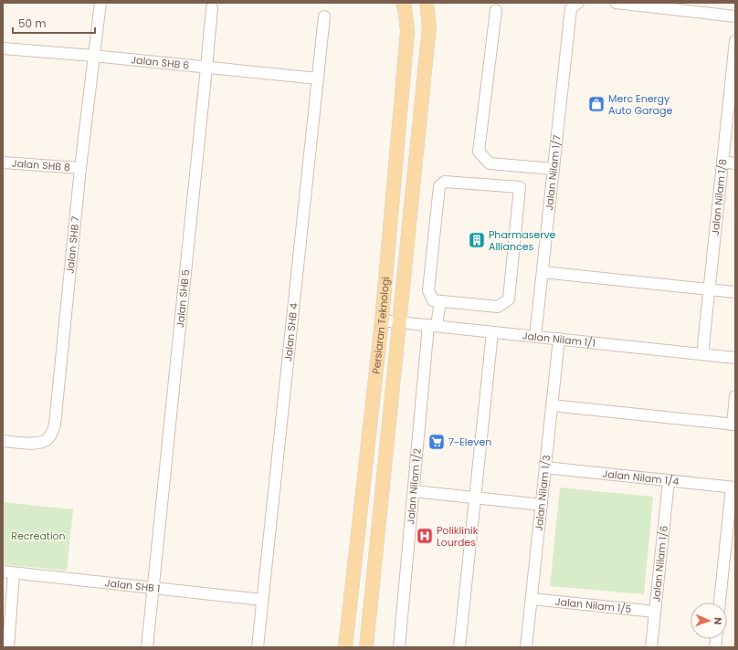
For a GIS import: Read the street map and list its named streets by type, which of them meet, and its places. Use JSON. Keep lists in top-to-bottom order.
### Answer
{
  "streets": {
    "main road": ["Persiaran Teknologi"],
    "street": [
      "Jalan SHB 6",
      "Jalan SHB 8",
      "Jalan Nilam 1/7",
      "Jalan Nilam 1/8",
      "Jalan SHB 7",
      "Jalan SHB 5",
      "Jalan SHB 4",
      "Jalan Nilam 1/1",
      "Jalan Nilam 1/4",
      "Jalan Nilam 1/2",
      "Jalan Nilam 1/3",
      "Jalan Nilam 1/6",
      "Jalan SHB 1",
      "Jalan Nilam 1/5"
    ]
  },
  "crossings": [
    ["Jalan SHB 6", "Jalan SHB 7"],
    ["Jalan SHB 6", "Jalan SHB 5"],
    ["Jalan SHB 6", "Jalan SHB 4"],
    ["Jalan SHB 8", "Jalan SHB 7"],
    ["Jalan Nilam 1/7", "Jalan Nilam 1/1"],
    ["Jalan Nilam 1/8", "Jalan Nilam 1/1"],
    ["Jalan SHB 5", "Jalan SHB 1"],
    ["Persiaran Teknologi", "Jalan Nilam 1/1"],
    ["Jalan SHB 4", "Jalan SHB 1"],
    ["Jalan Nilam 1/1", "Jalan Nilam 1/2"],
    ["Jalan Nilam 1/1", "Jalan Nilam 1/3"],
    ["Jalan Nilam 1/4", "Jalan Nilam 1/3"],
    ["Jalan Nilam 1/4", "Jalan Nilam 1/6"],
    ["Jalan Nilam 1/3", "Jalan Nilam 1/5"],
    ["Jalan Nilam 1/6", "Jalan Nilam 1/5"]
  ],
  "parks": ["Recreation"],
  "places": {
    "shop": ["Merc Energy Auto Garage"],
    "building": ["Pharmaserve Alliances"],
    "supermarket": ["7-Eleven"],
    "hospital": ["Poliklinik Lourdes"]
  },
  "scale_bar": "50 m",
  "north": "right"
}
